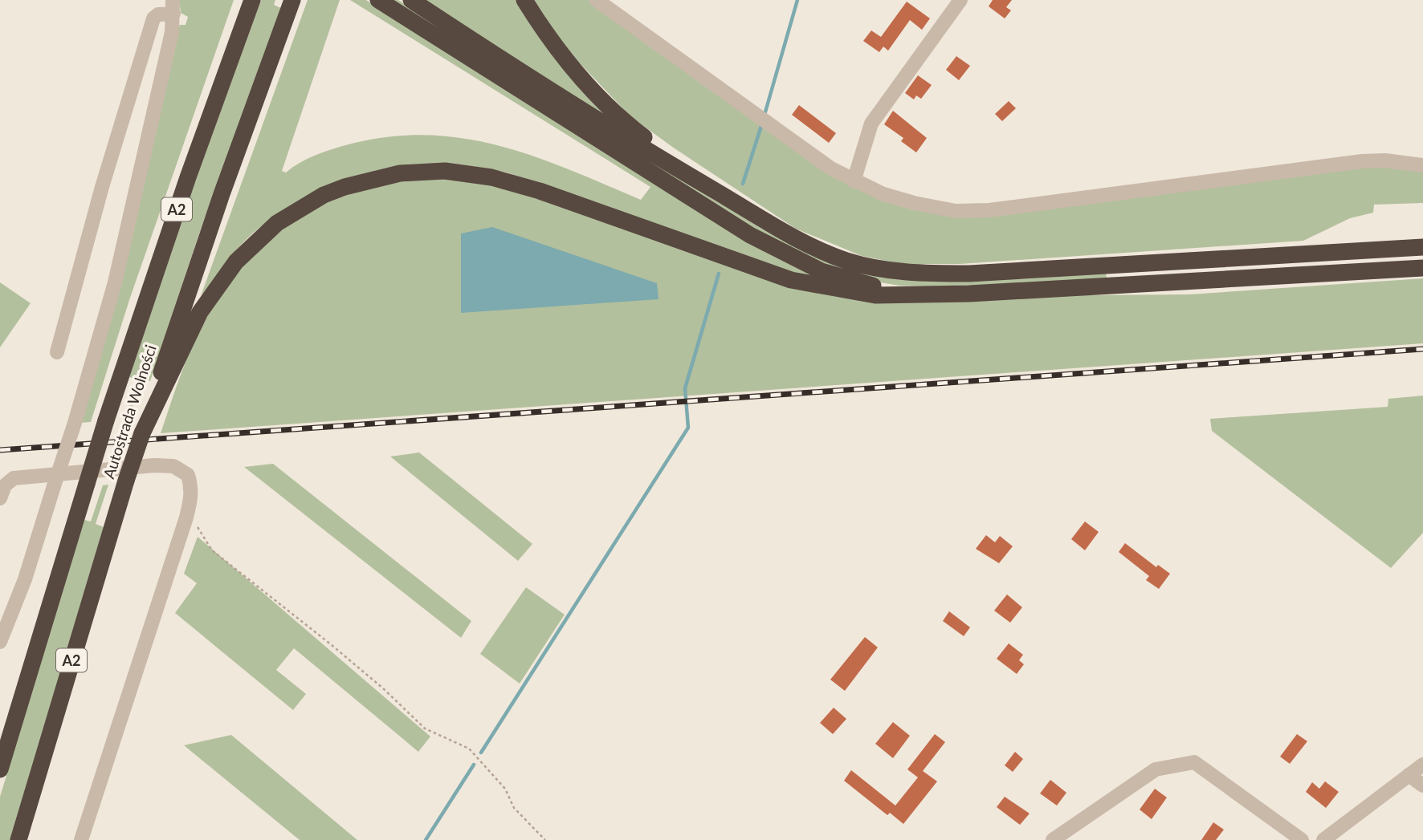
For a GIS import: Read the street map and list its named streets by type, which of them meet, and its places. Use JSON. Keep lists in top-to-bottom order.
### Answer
{
  "streets": {
    "highway": ["A2", "Autostrada Wolności"]
  }
}
